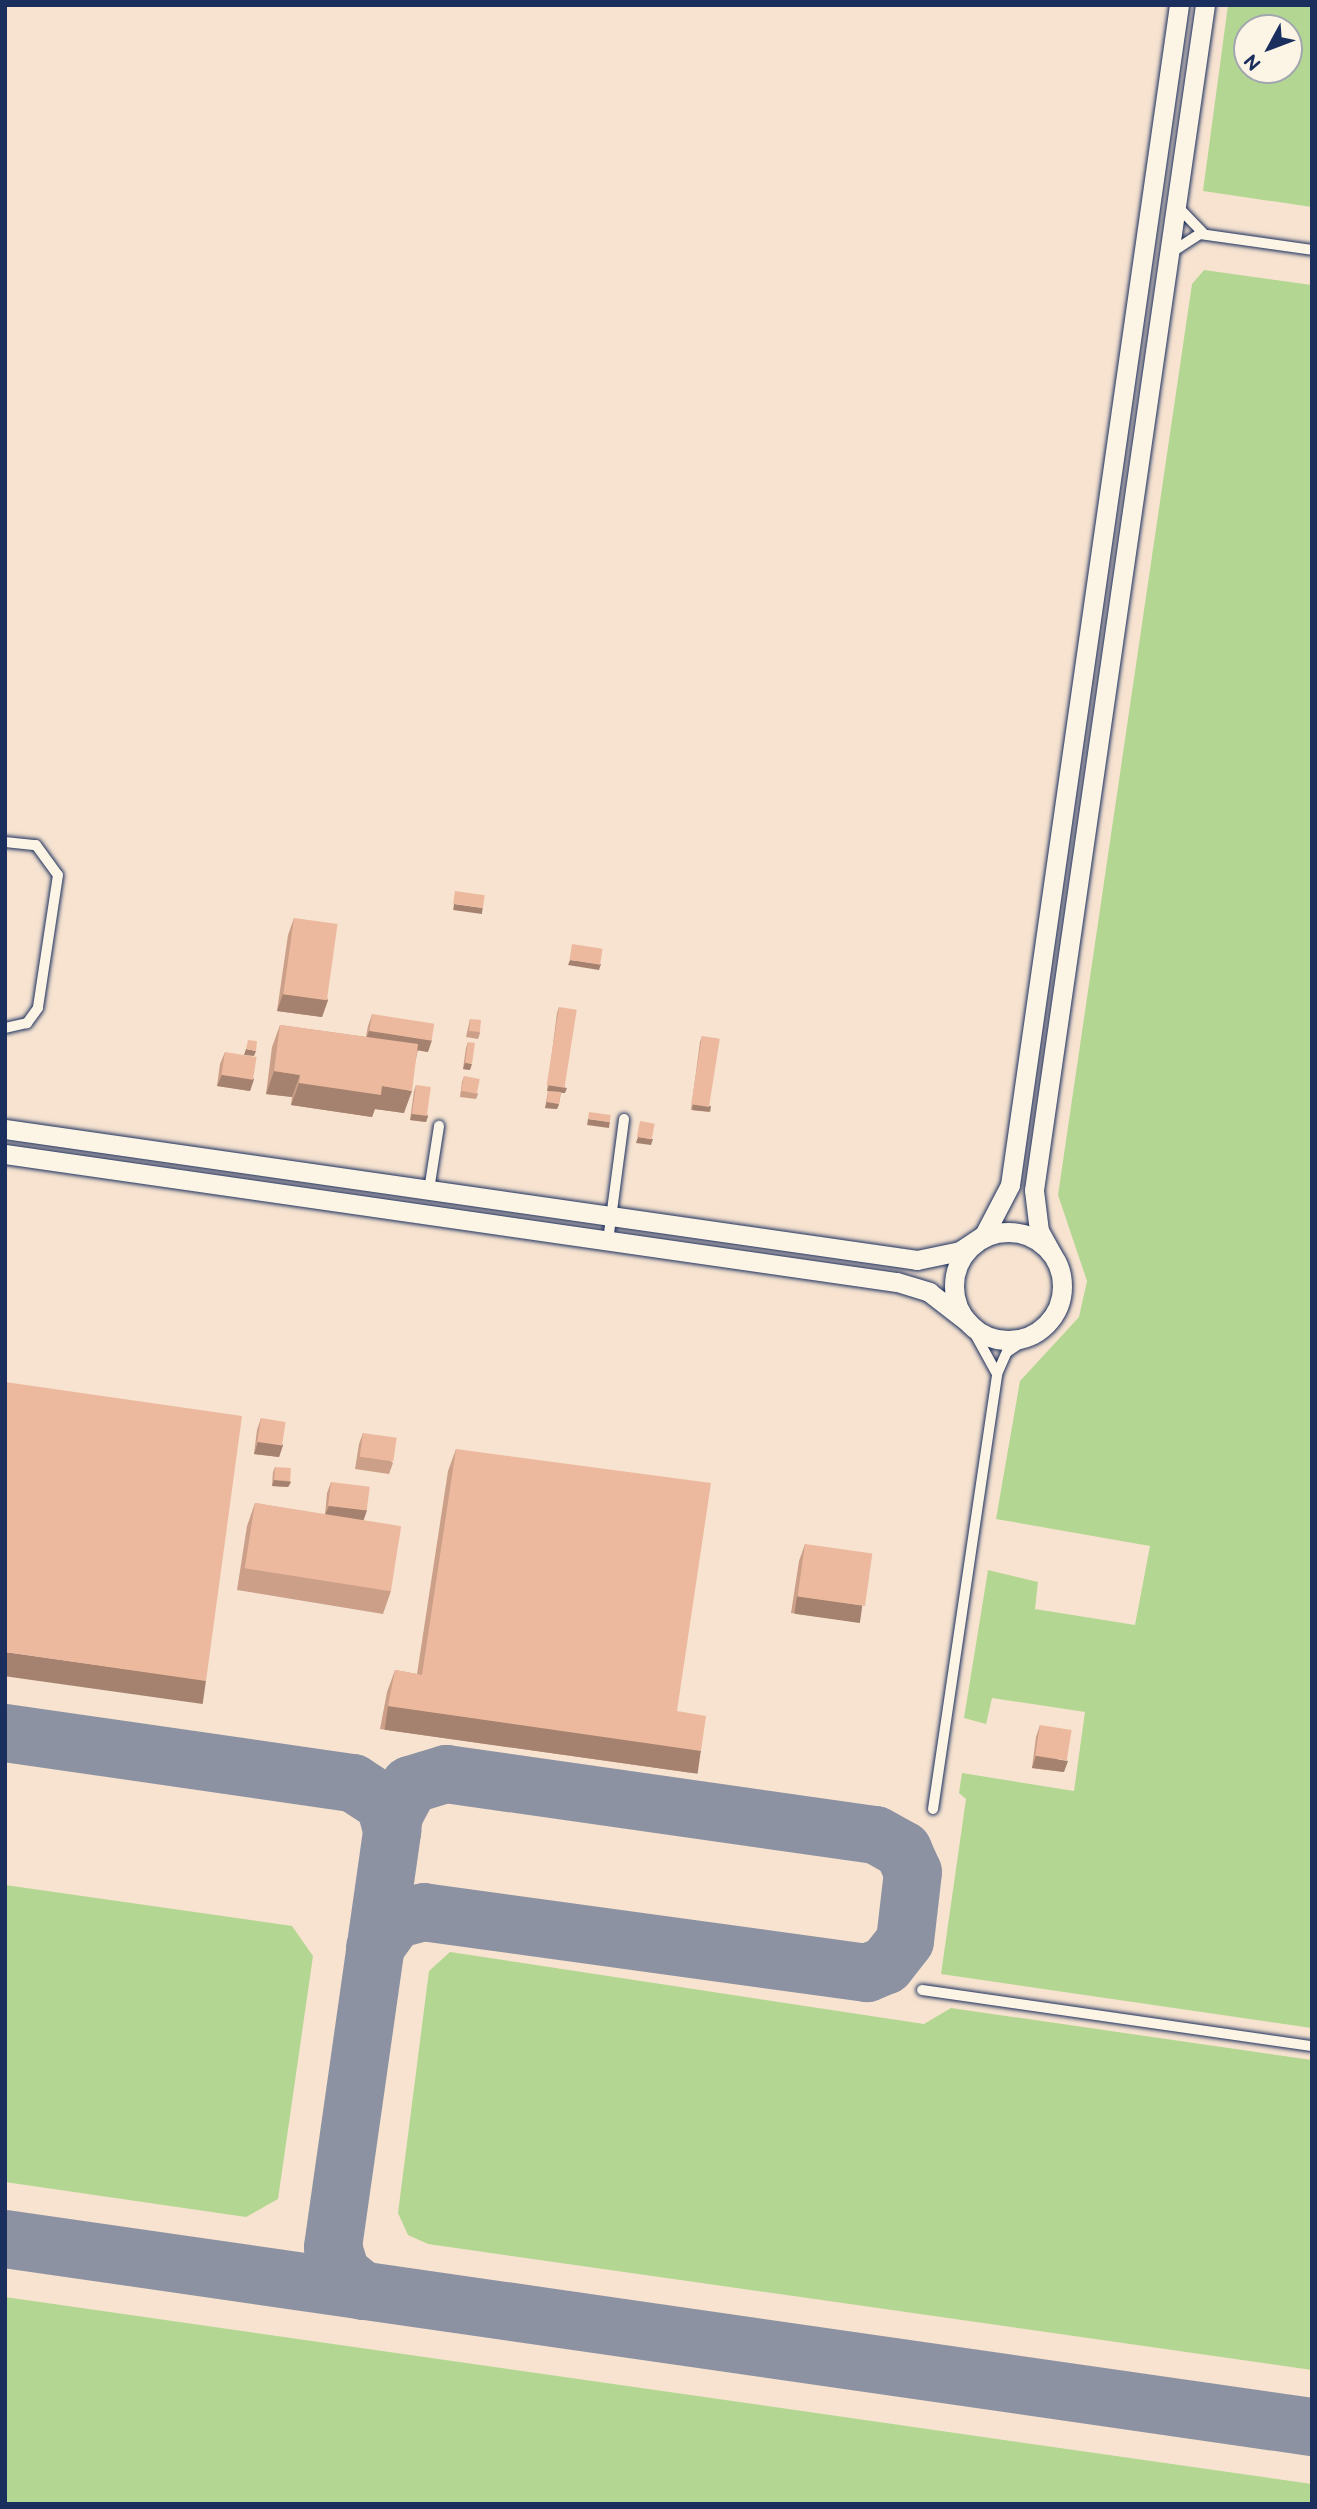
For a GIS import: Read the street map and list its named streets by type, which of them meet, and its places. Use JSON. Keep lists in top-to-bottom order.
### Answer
{
  "north": "bottom left"
}
